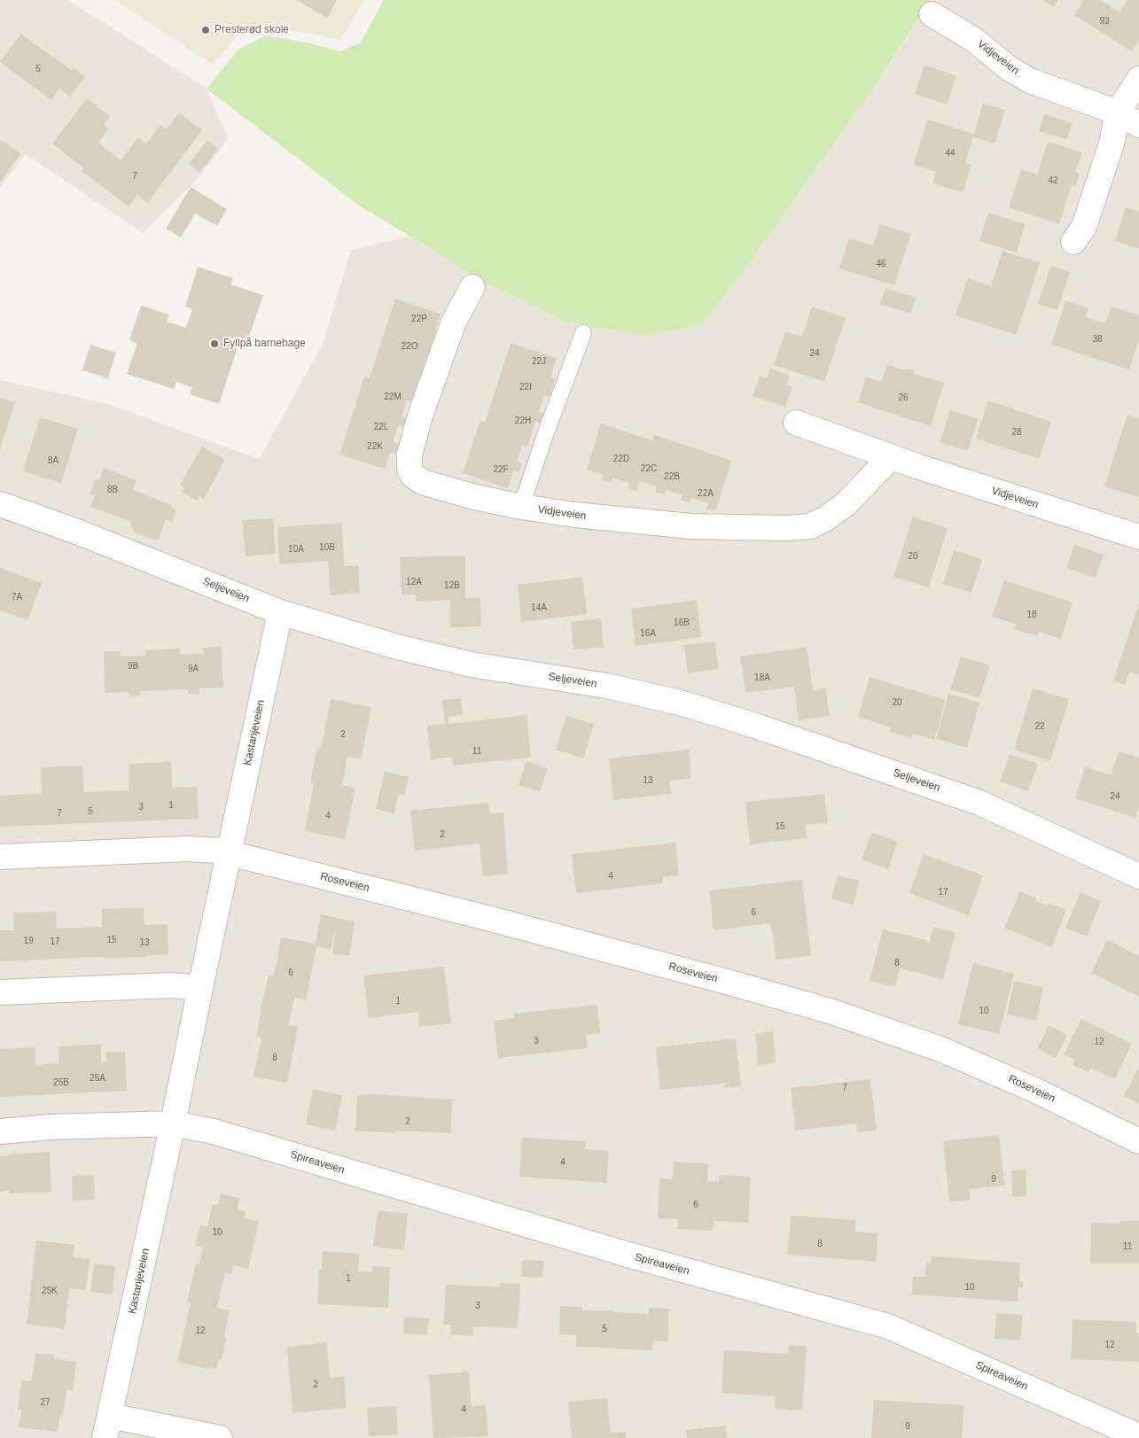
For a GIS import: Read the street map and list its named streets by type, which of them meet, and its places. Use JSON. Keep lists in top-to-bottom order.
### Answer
{
  "streets": {
    "street": [
      "Vidjeveien",
      "Seljeveien",
      "Kastanjeveien",
      "Roseveien",
      "Spireaveien"
    ]
  },
  "crossings": [
    ["Seljeveien", "Kastanjeveien"],
    ["Kastanjeveien", "Roseveien"],
    ["Kastanjeveien", "Spireaveien"]
  ],
  "places": ["Presterød skole", "Fyllpå barnehage"],
  "house_numbers": [
    "93",
    "5",
    "44",
    "7",
    "42",
    "46",
    "22P",
    "38",
    "22O",
    "24",
    "22J",
    "22I",
    "22M",
    "26",
    "22H",
    "22L",
    "28",
    "22K",
    "22D",
    "8A",
    "22C",
    "22F",
    "22B",
    "8B",
    "22A",
    "10B",
    "10A",
    "20",
    "12A",
    "12B",
    "7A",
    "14A",
    "18",
    "16B",
    "16A",
    "9B",
    "9A",
    "18A",
    "20",
    "22",
    "2",
    "11",
    "13",
    "24",
    "1",
    "3",
    "5",
    "7",
    "4",
    "15",
    "2",
    "4",
    "17",
    "6",
    "15",
    "19",
    "17",
    "13",
    "8",
    "6",
    "1",
    "10",
    "3",
    "12",
    "8",
    "25A",
    "25B",
    "7",
    "2",
    "4",
    "9",
    "6",
    "10",
    "8",
    "11",
    "1",
    "10",
    "25K",
    "3",
    "5",
    "12",
    "12",
    "2",
    "27",
    "4",
    "9"
  ]
}
